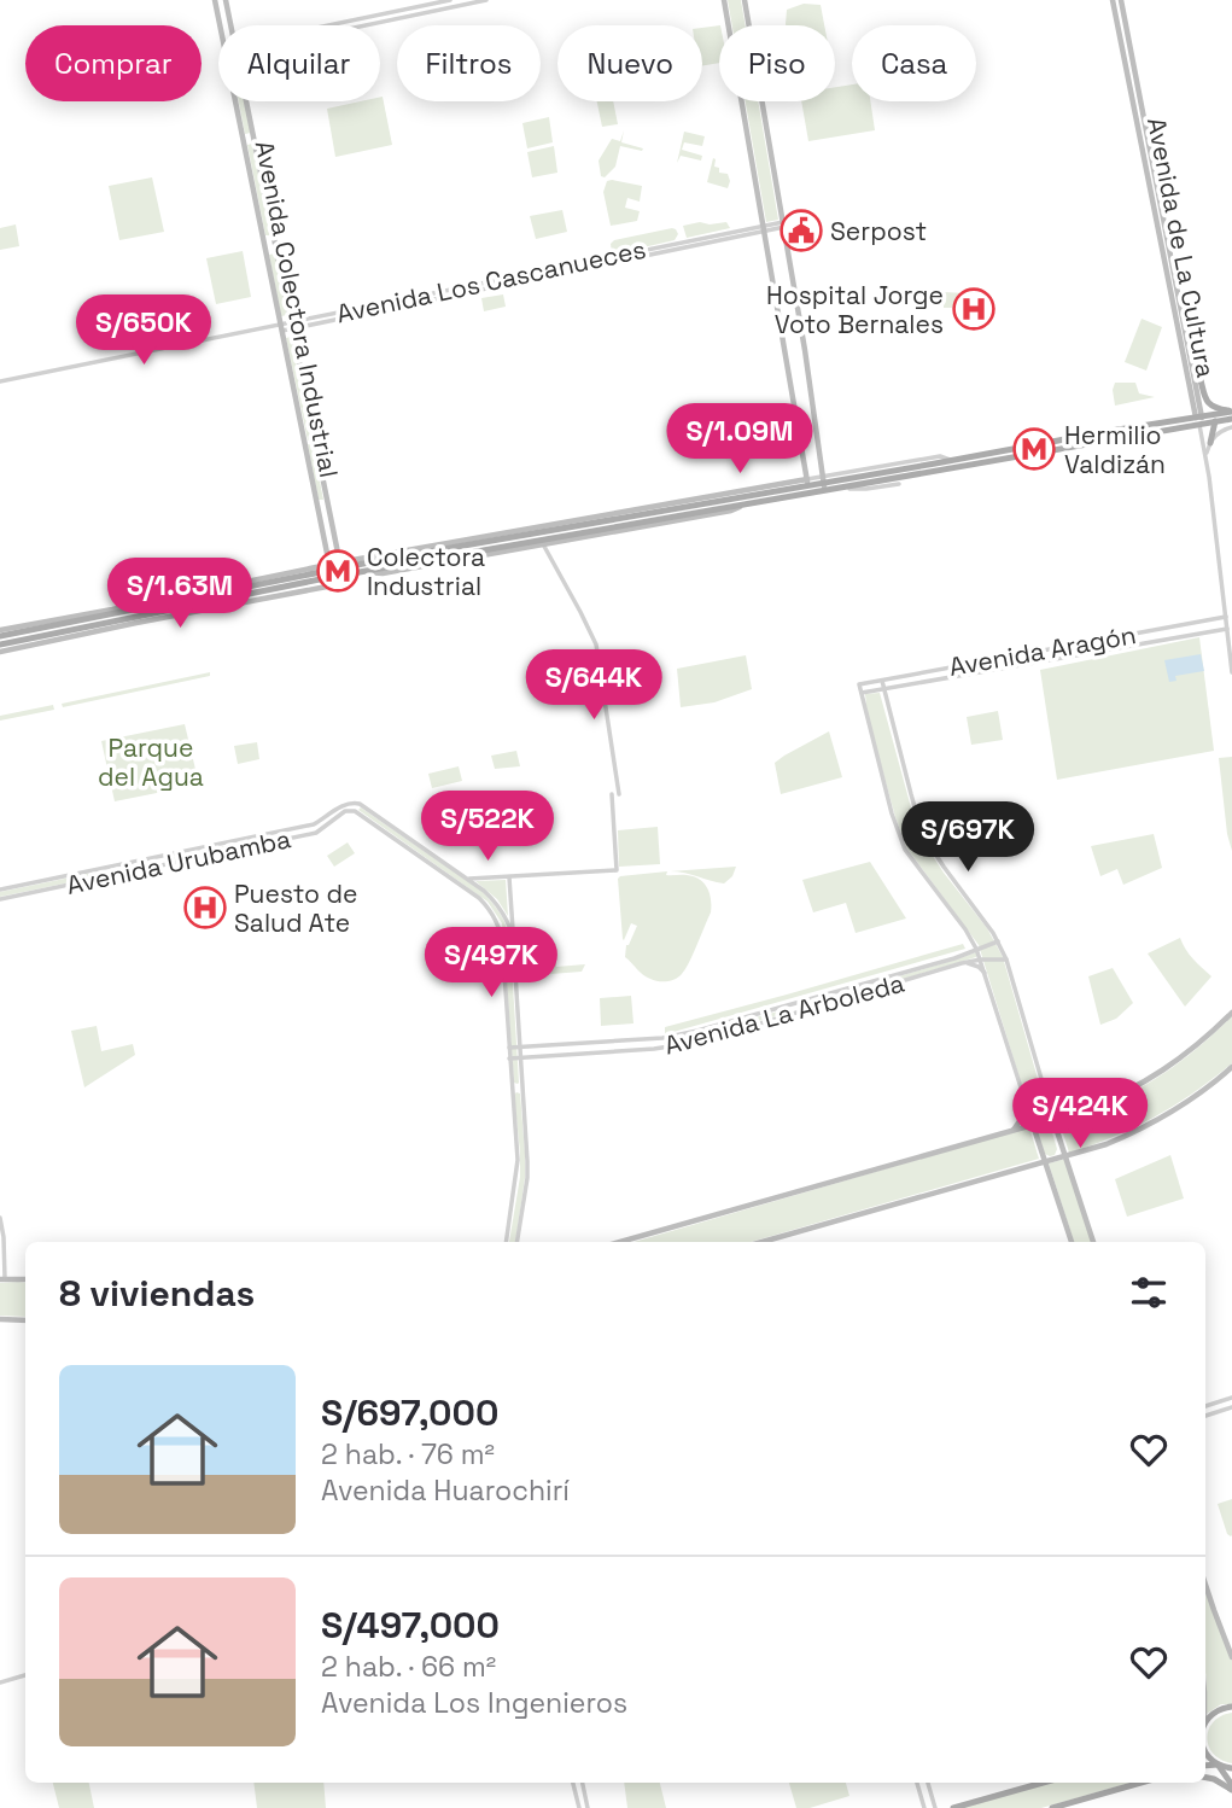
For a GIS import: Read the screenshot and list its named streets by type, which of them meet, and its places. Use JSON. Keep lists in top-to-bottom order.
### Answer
{
  "streets": {
    "main road": ["Avenida de La Cultura", "Avenida Colectora Industrial"],
    "street": [
      "Avenida Los Cascanueces",
      "Avenida Aragón",
      "Avenida Urubamba",
      "Avenida La Arboleda"
    ]
  },
  "crossings": [
    ["Avenida Los Cascanueces", "Avenida Colectora Industrial"],
    ["Avenida Urubamba", "Avenida La Arboleda"]
  ],
  "parks": ["Parque del Agua"],
  "places": {
    "public building": ["Serpost"],
    "hospital": ["Hospital Jorge Voto Bernales", "Puesto de Salud Ate"],
    "metro station": ["Hermilio Valdizán", "Colectora Industrial"]
  },
  "page": {
    "chip": [
      "Comprar",
      "Alquilar",
      "Filtros",
      "Nuevo",
      "Piso",
      "Casa"
    ],
    "price": [
      "S/650K",
      "S/1.09M",
      "S/1.63M",
      "S/644K",
      "S/522K",
      "S/697K",
      "S/497K",
      "S/424K"
    ],
    "heading": "8 viviendas",
    "list": [
      {
        "name": "S/697,000",
        "note": "2 hab. · 76 m² · Avenida Huarochirí"
      },
      {
        "name": "S/497,000",
        "note": "2 hab. · 66 m² · Avenida Los Ingenieros"
      }
    ]
  }
}
